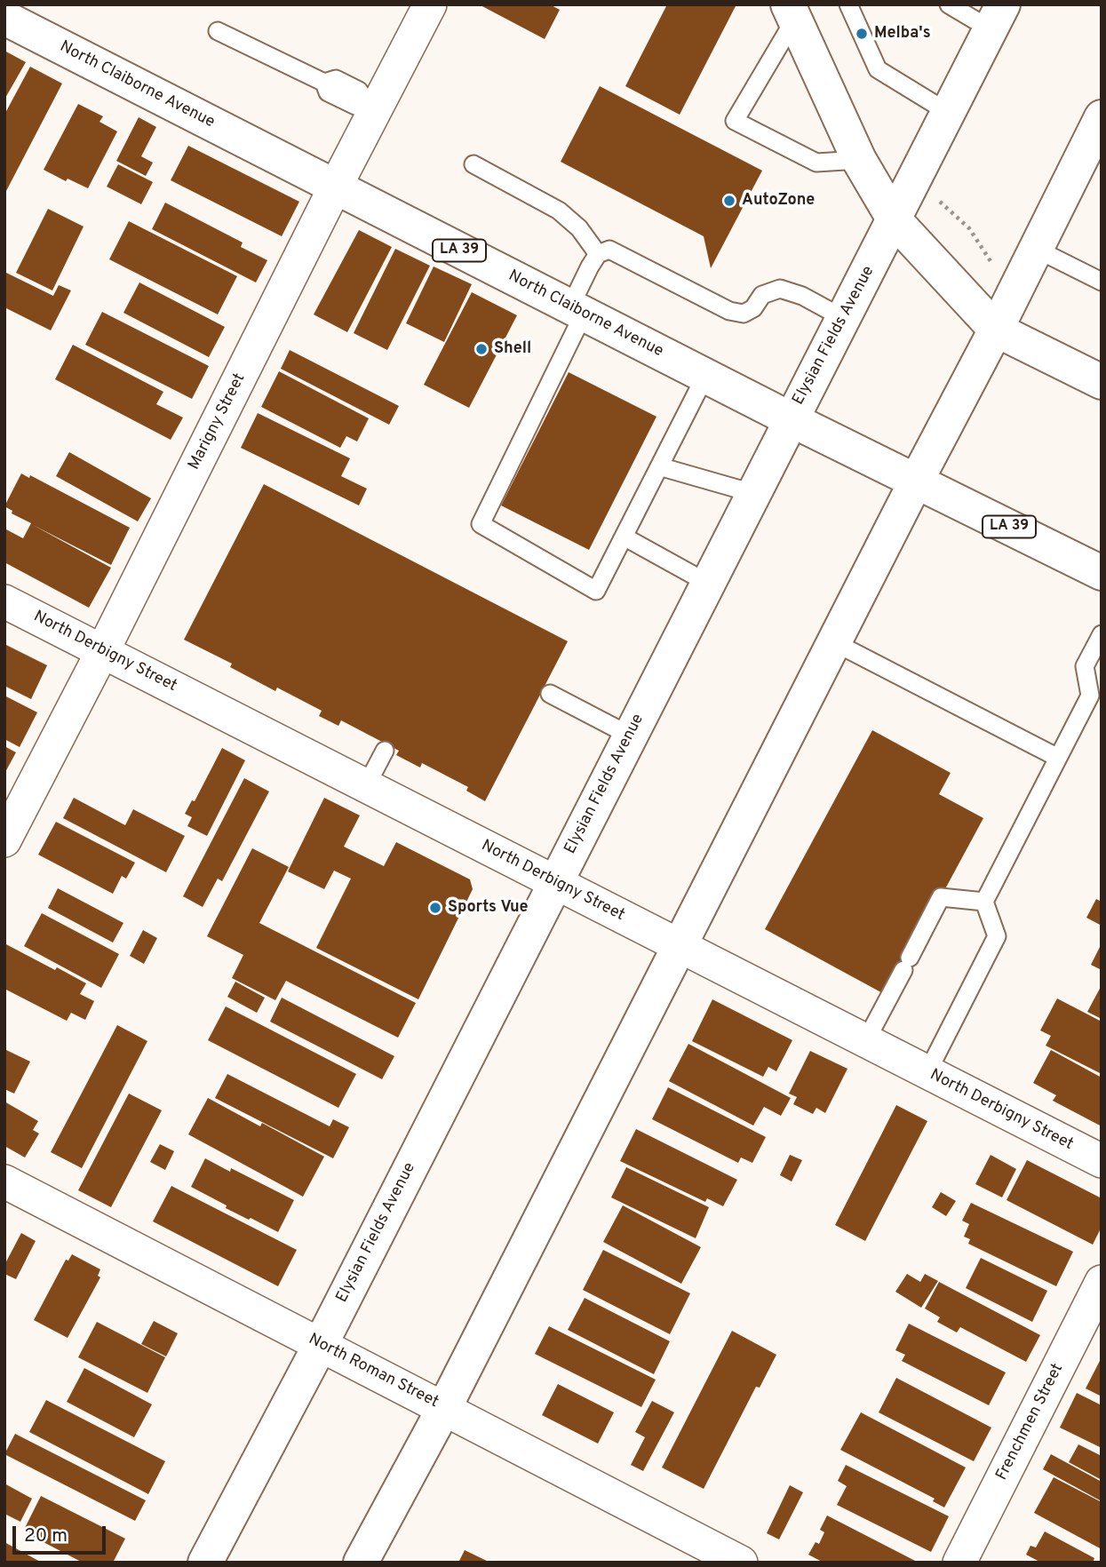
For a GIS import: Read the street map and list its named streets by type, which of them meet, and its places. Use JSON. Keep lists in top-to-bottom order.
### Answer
{
  "streets": {
    "main road": ["North Claiborne Avenue", "LA 39", "Elysian Fields Avenue"],
    "street": [
      "Marigny Street",
      "North Derbigny Street",
      "North Roman Street",
      "Frenchmen Street"
    ]
  },
  "crossings": [
    ["North Claiborne Avenue", "Elysian Fields Avenue"],
    ["North Claiborne Avenue", "Marigny Street"],
    ["Elysian Fields Avenue", "North Derbigny Street"],
    ["Elysian Fields Avenue", "North Roman Street"],
    ["Marigny Street", "North Derbigny Street"]
  ],
  "places": [
    "Melba's",
    "AutoZone",
    "Shell",
    "Sports Vue"
  ],
  "scale_bar": "20 m"
}
